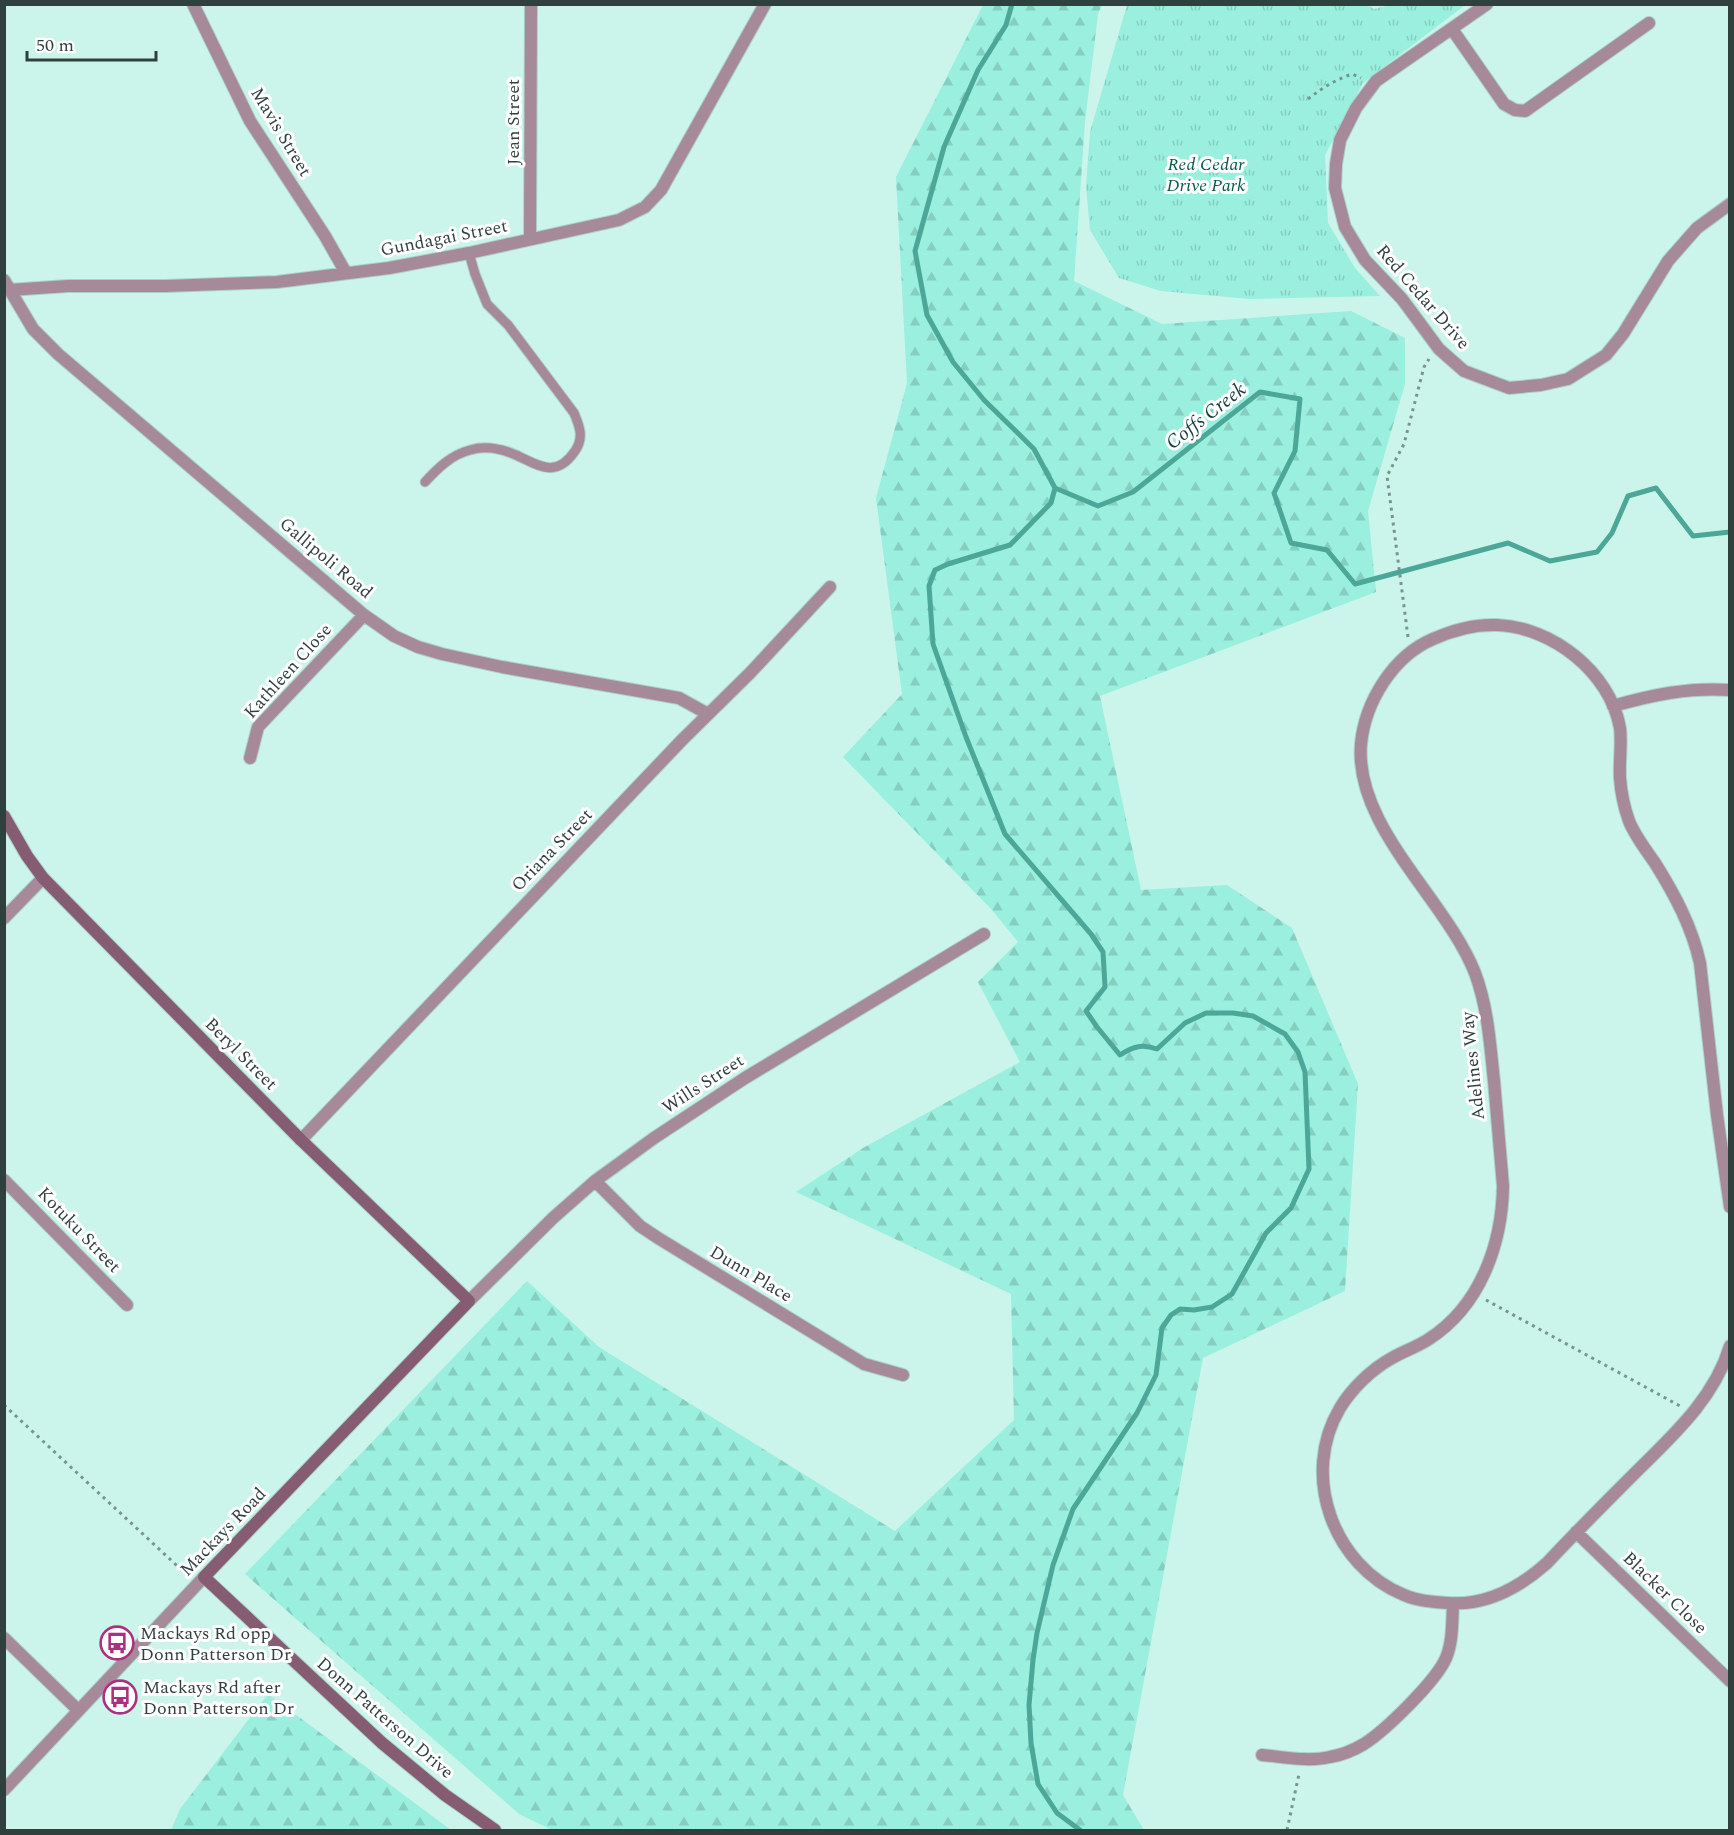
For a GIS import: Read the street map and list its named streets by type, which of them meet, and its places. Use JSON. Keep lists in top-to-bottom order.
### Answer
{
  "streets": {
    "main road": ["Beryl Street", "Mackays Road", "Donn Patterson Drive"],
    "street": [
      "Jean Street",
      "Mavis Street",
      "Gundagai Street",
      "Red Cedar Drive",
      "Gallipoli Road",
      "Kathleen Close",
      "Oriana Street",
      "Adelines Way",
      "Wills Street",
      "Kotuku Street",
      "Dunn Place",
      "Blacker Close"
    ]
  },
  "crossings": [
    ["Jean Street", "Gundagai Street"],
    ["Mavis Street", "Gundagai Street"],
    ["Gundagai Street", "Gallipoli Road"],
    ["Gallipoli Road", "Kathleen Close"],
    ["Gallipoli Road", "Oriana Street"],
    ["Oriana Street", "Beryl Street"],
    ["Beryl Street", "Wills Street"],
    ["Beryl Street", "Mackays Road"],
    ["Adelines Way", "Blacker Close"],
    ["Wills Street", "Dunn Place"],
    ["Wills Street", "Mackays Road"],
    ["Mackays Road", "Donn Patterson Drive"]
  ],
  "water": ["Coffs Creek"],
  "parks": ["Red Cedar Drive Park"],
  "places": {
    "bus stop": ["Mackays Rd opp Donn Patterson Dr", "Mackays Rd after Donn Patterson Dr"]
  },
  "scale_bar": "50 m"
}
